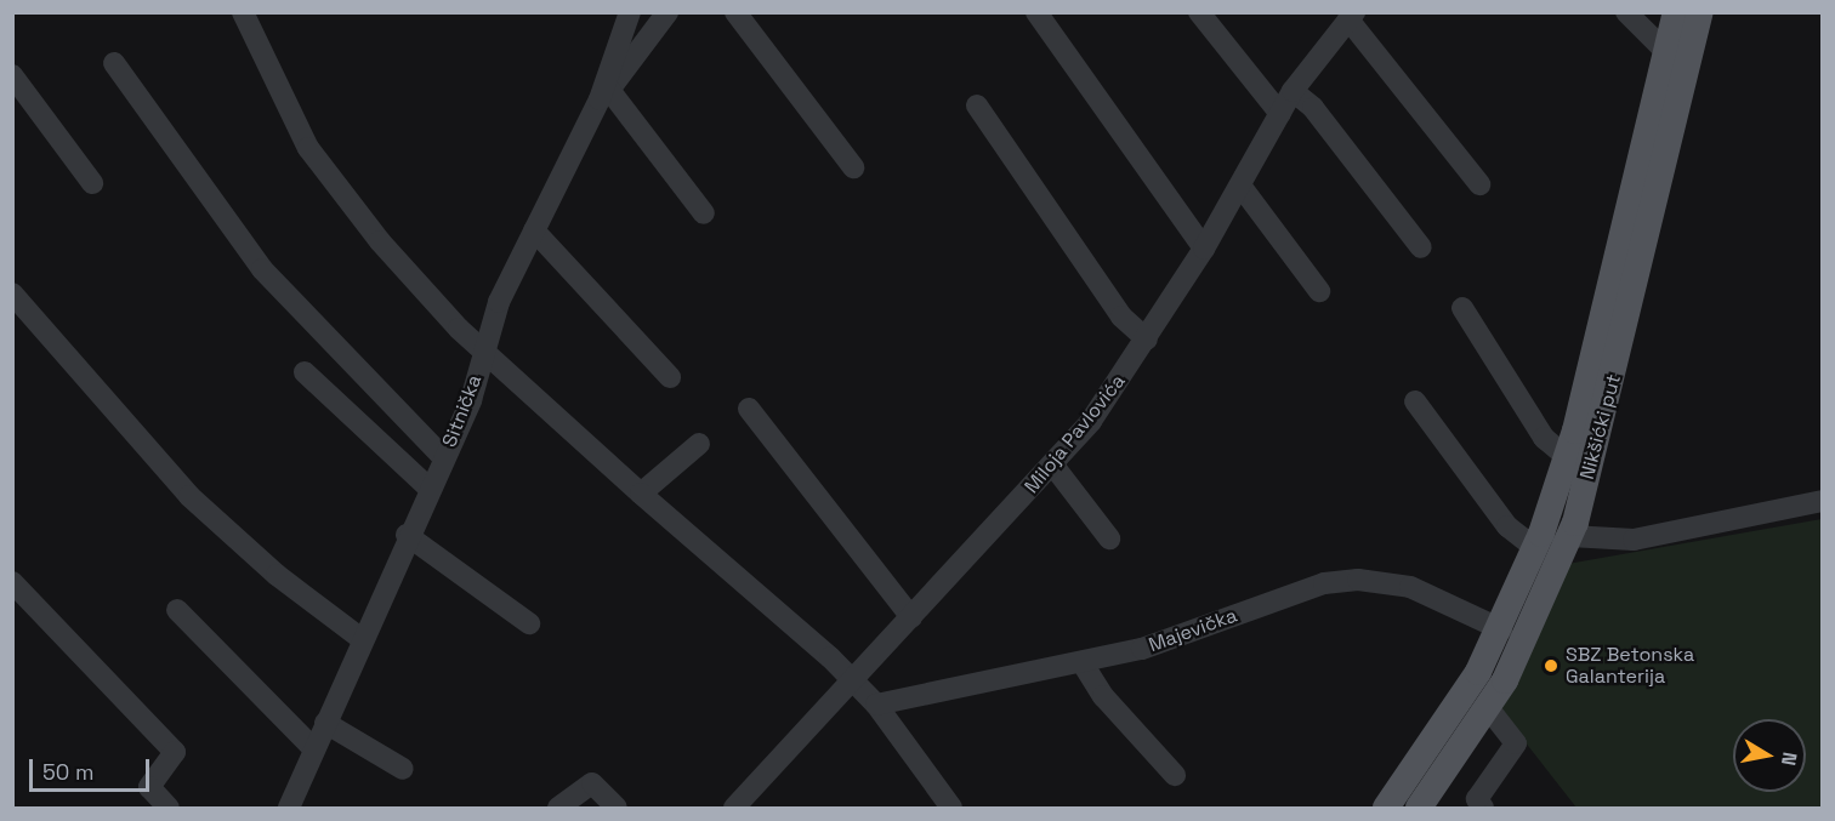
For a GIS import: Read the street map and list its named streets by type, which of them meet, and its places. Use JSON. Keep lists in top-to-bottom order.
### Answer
{
  "streets": {
    "main road": ["Nikšićki put"],
    "street": ["Sitnička", "Miloja Pavlovića", "Majevička"]
  },
  "places": ["SBZ Betonska Galanterija"],
  "scale_bar": "50 m",
  "north": "right"
}
